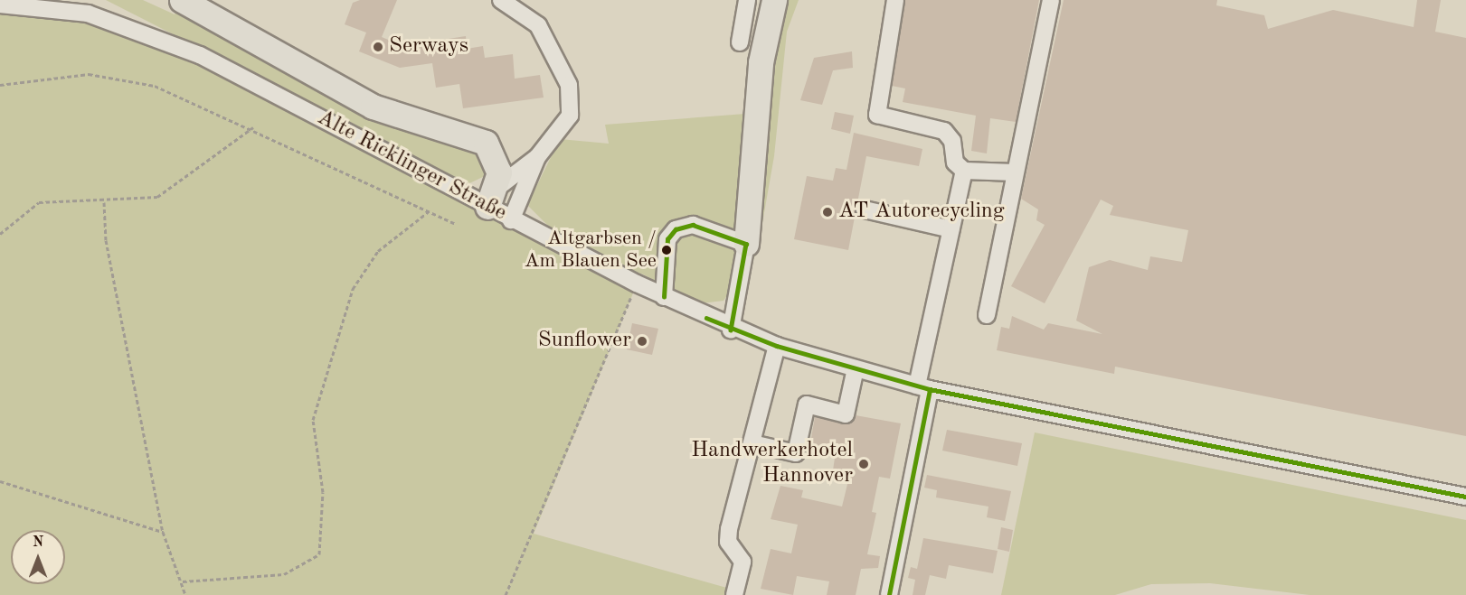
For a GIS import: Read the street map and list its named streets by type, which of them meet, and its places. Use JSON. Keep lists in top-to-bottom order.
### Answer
{
  "streets": {
    "street": ["Alte Ricklinger Straße"]
  },
  "places": [
    "Serways",
    "AT Autorecycling",
    "Altgarbsen / Am Blauen See",
    "Sunflower",
    "Handwerkerhotel Hannover"
  ],
  "north": "top"
}
